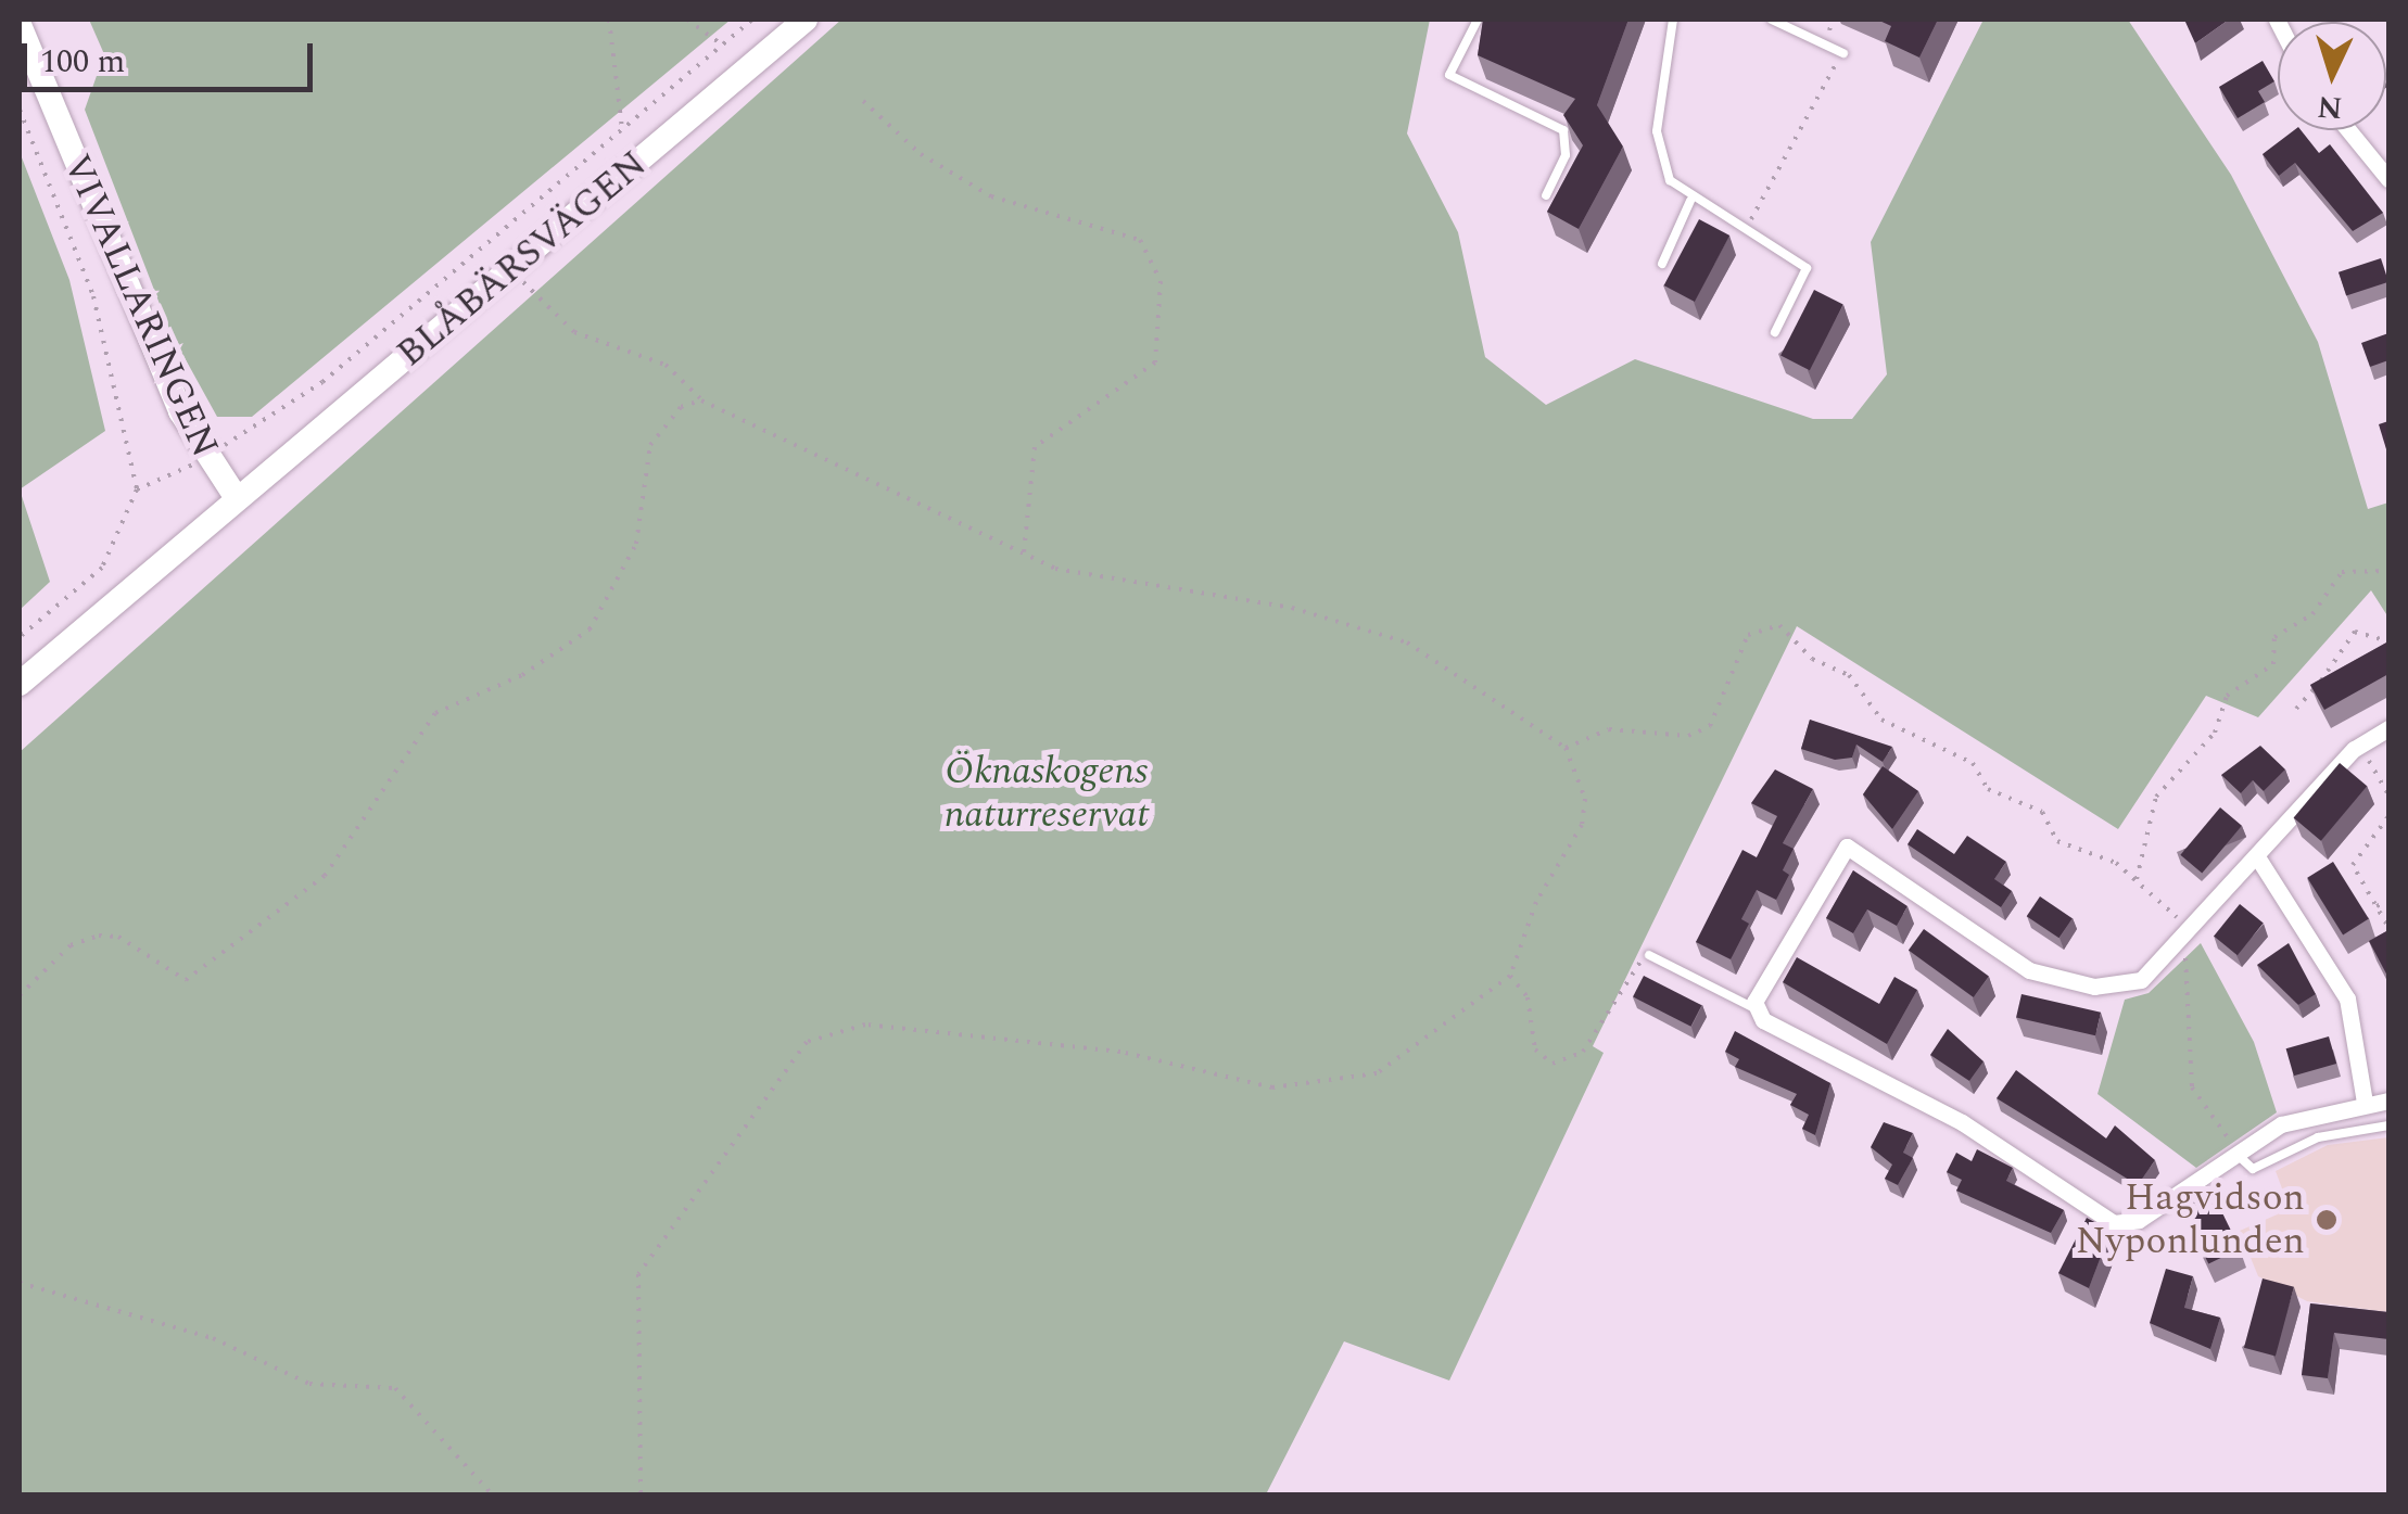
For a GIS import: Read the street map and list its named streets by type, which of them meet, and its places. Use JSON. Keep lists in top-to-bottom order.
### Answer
{
  "streets": {
    "street": ["BLÅBÄRSVÄGEN", "VIVALLARINGEN"]
  },
  "crossings": [
    ["BLÅBÄRSVÄGEN", "VIVALLARINGEN"]
  ],
  "parks": ["Öknaskogens naturreservat"],
  "places": ["Hagvidson Nyponlunden"],
  "scale_bar": "100 m",
  "north": "bottom"
}
